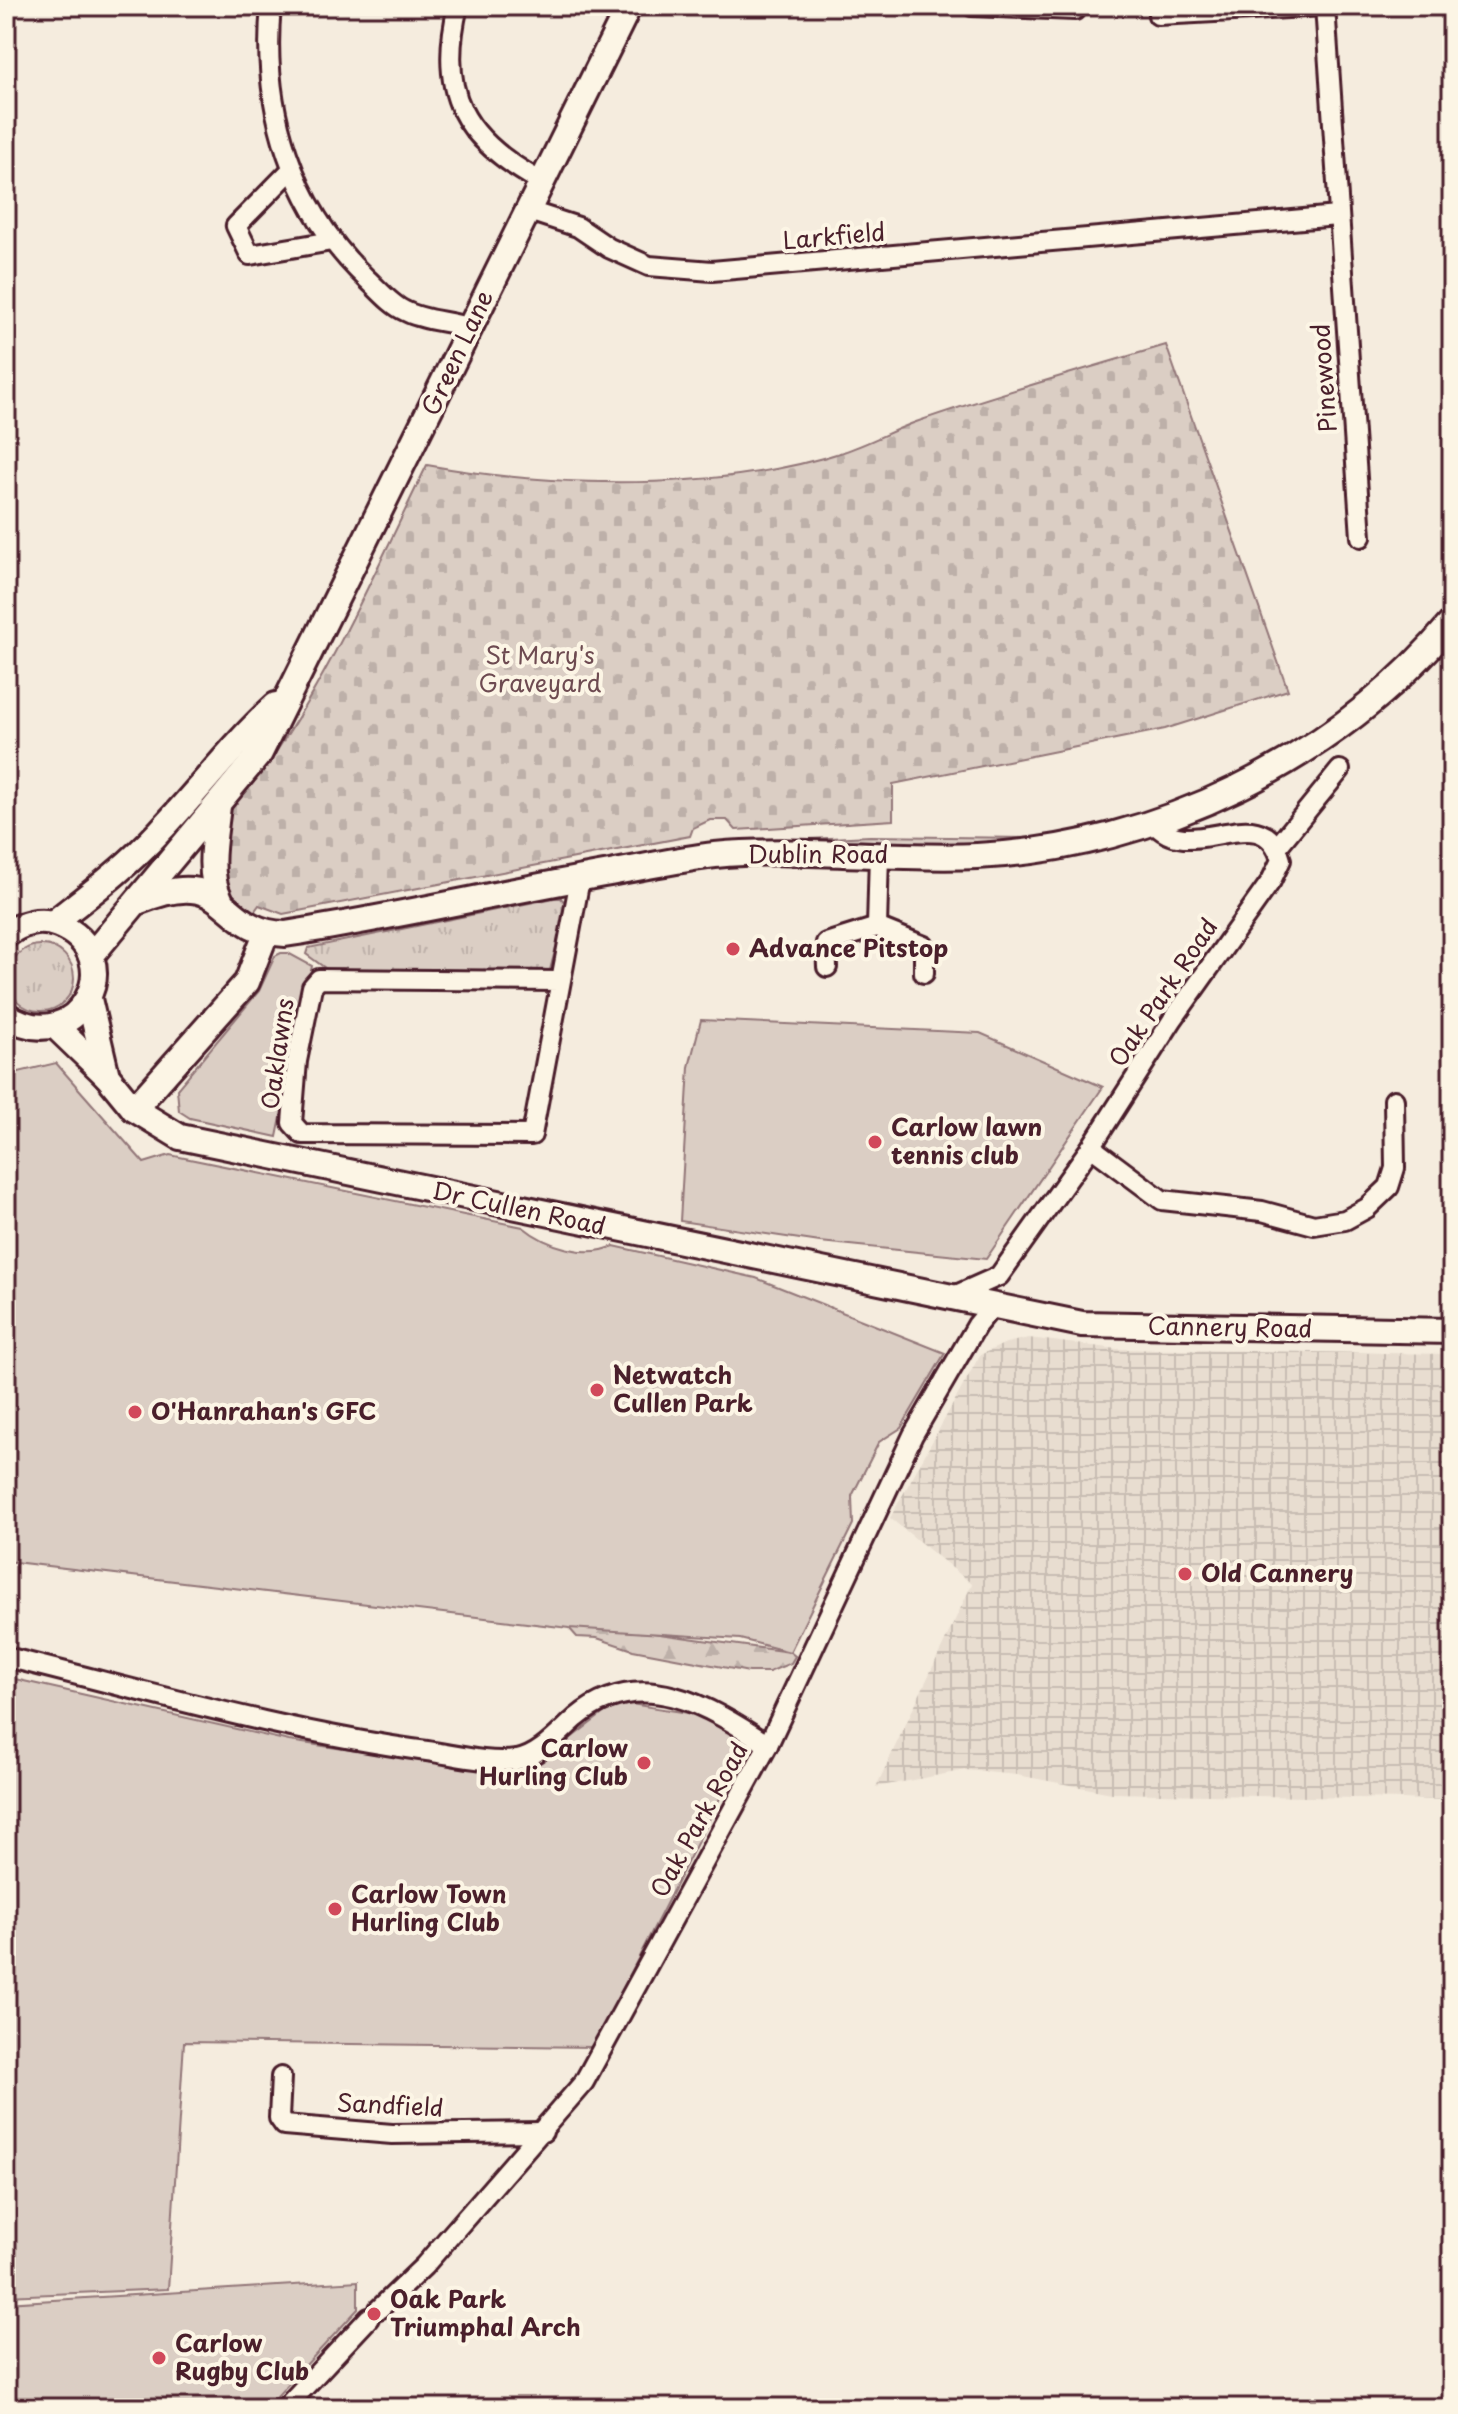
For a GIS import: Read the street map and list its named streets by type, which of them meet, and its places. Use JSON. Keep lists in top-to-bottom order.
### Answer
{
  "streets": {
    "main road": [
      "Green Lane",
      "Dublin Road",
      "Dr Cullen Road",
      "Cannery Road"
    ],
    "street": [
      "Larkfield",
      "Pinewood",
      "Oak Park Road",
      "Oaklawns",
      "Sandfield"
    ]
  },
  "crossings": [
    ["Larkfield", "Green Lane"],
    ["Larkfield", "Pinewood"],
    ["Dublin Road", "Oaklawns"],
    ["Oak Park Road", "Dr Cullen Road"],
    ["Oak Park Road", "Cannery Road"],
    ["Oak Park Road", "Sandfield"],
    ["Dr Cullen Road", "Cannery Road"]
  ],
  "parks": ["St Mary's Graveyard"],
  "places": [
    "Advance Pitstop",
    "Carlow lawn tennis club",
    "Netwatch Cullen Park",
    "O'Hanrahan's GFC",
    "Old Cannery",
    "Carlow Hurling Club",
    "Carlow Town Hurling Club",
    "Oak Park Triumphal Arch",
    "Carlow Rugby Club"
  ]
}
